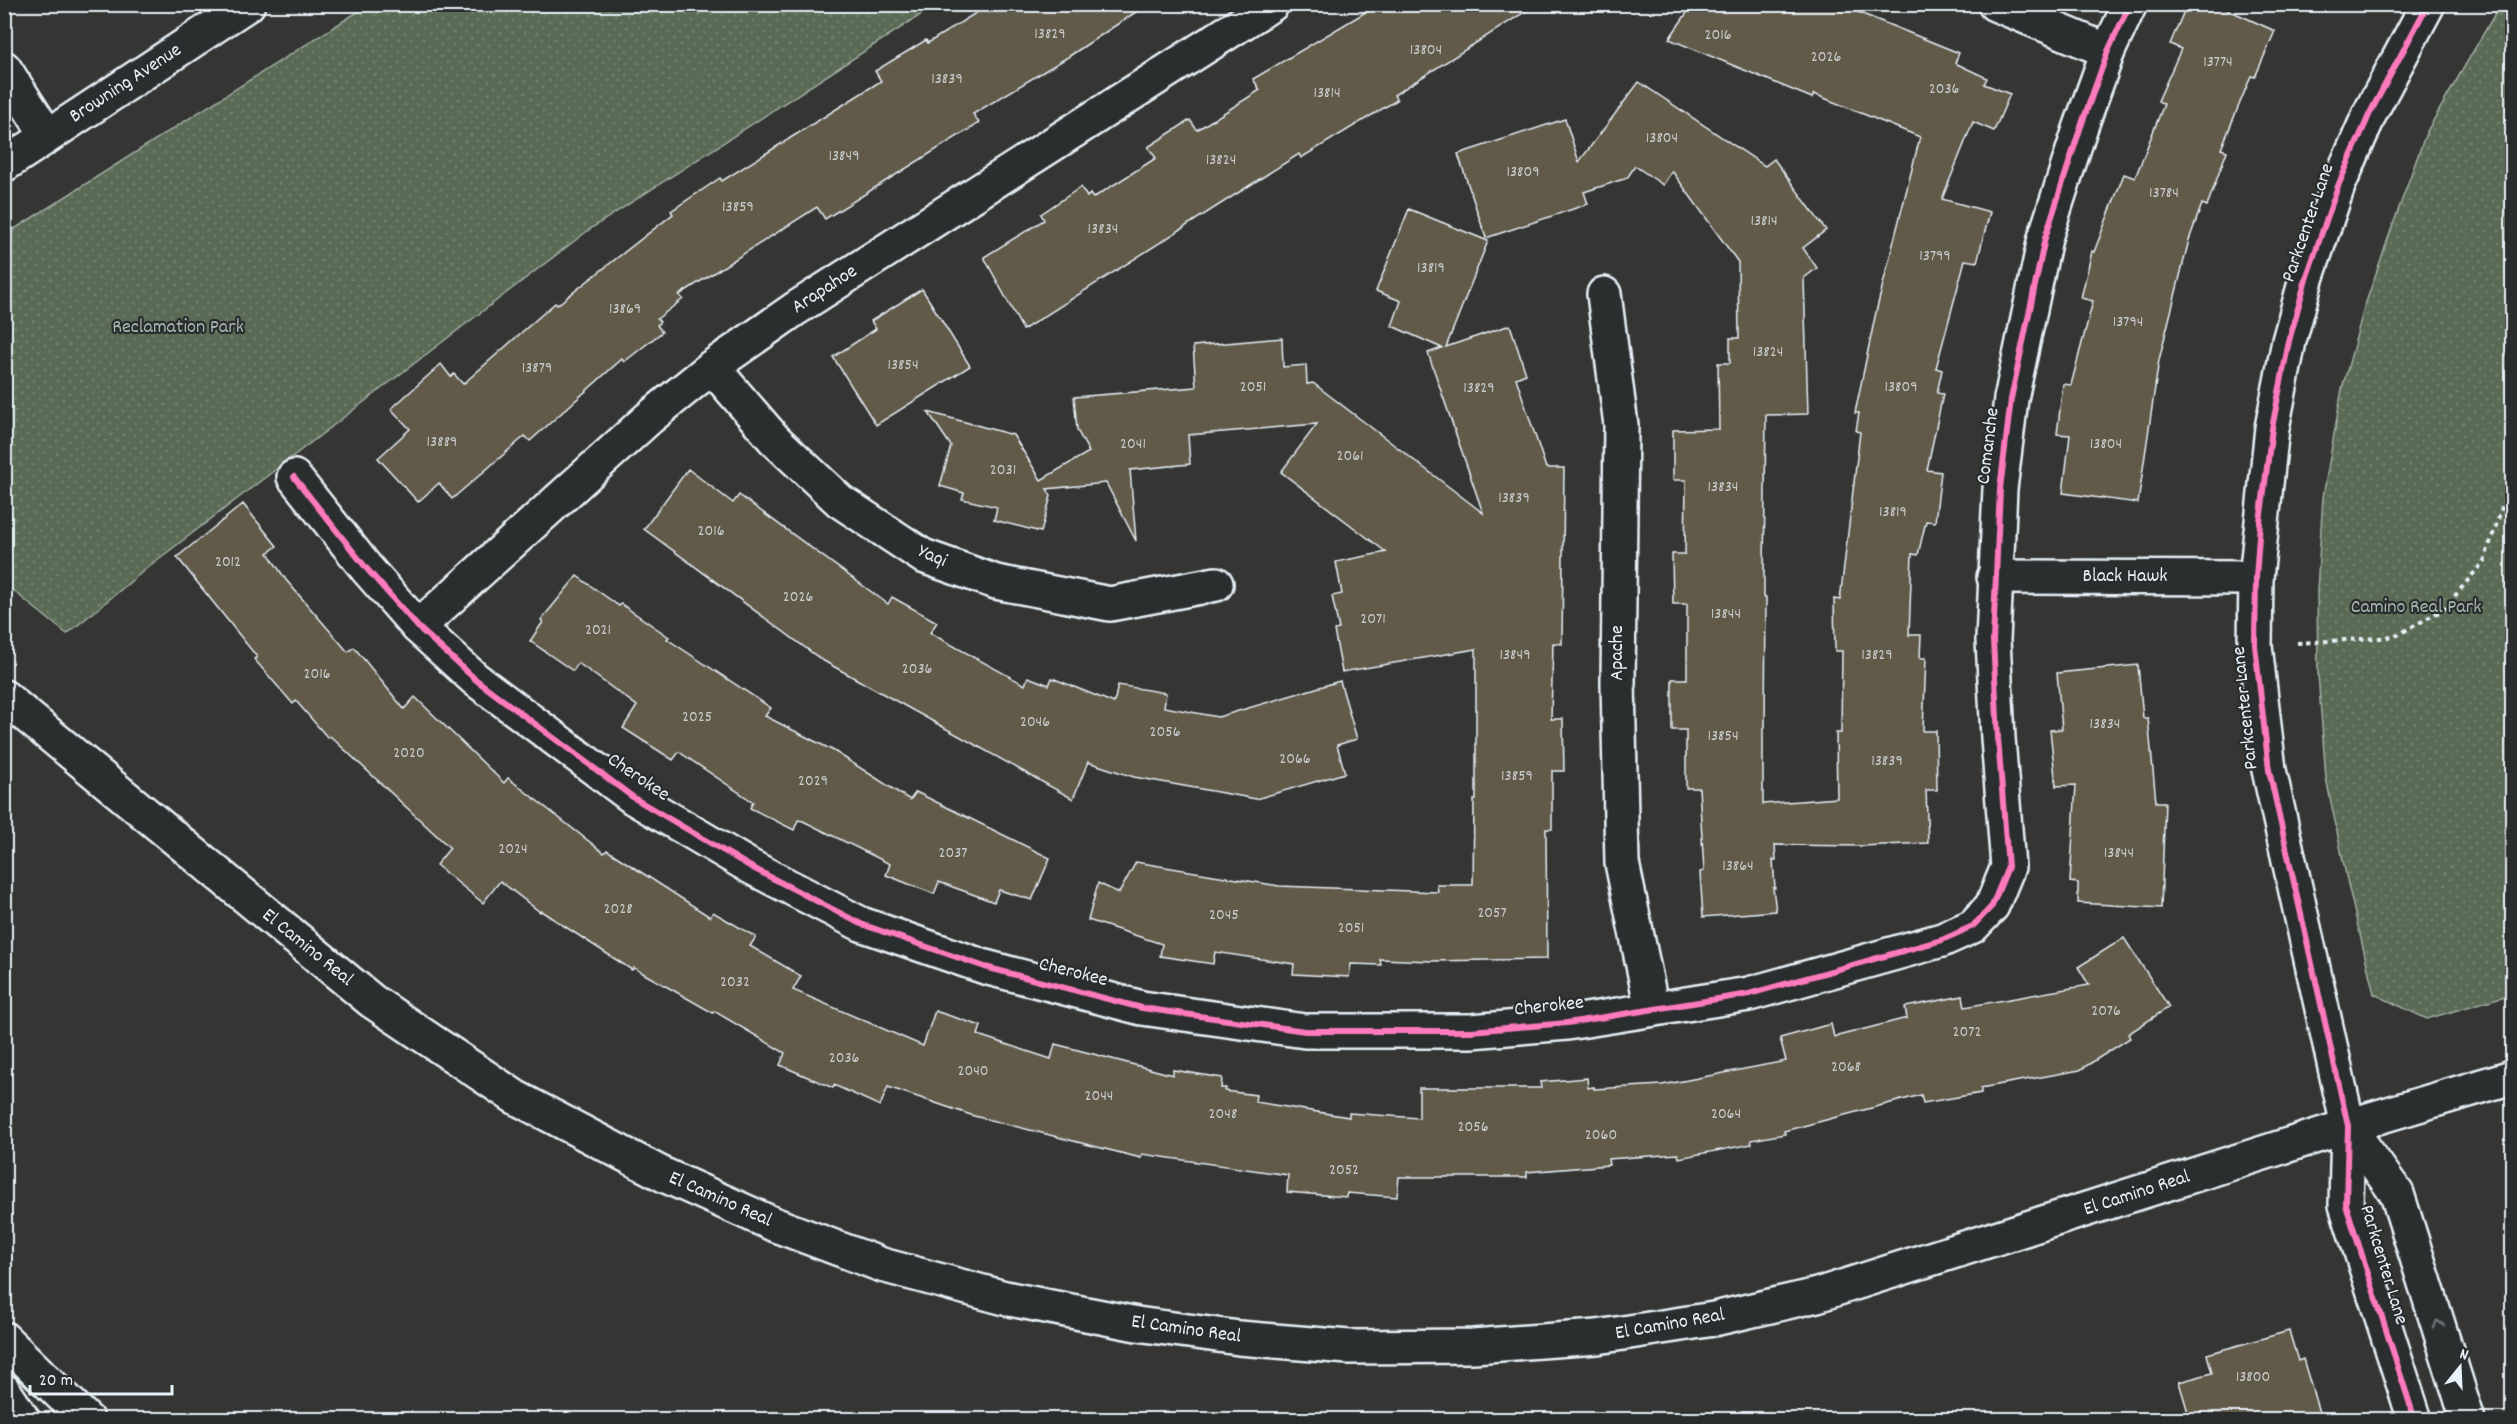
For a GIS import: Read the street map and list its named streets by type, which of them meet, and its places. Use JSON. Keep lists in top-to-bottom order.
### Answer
{
  "streets": {
    "main road": [
      "Browning Avenue",
      "Parkcenter Lane",
      "Arapahoe",
      "Comanche",
      "Yaqi",
      "Black Hawk",
      "Apache",
      "Cherokee",
      "El Camino Real"
    ]
  },
  "crossings": [
    ["Parkcenter Lane", "Black Hawk"],
    ["Parkcenter Lane", "El Camino Real"],
    ["Arapahoe", "Yaqi"],
    ["Arapahoe", "Cherokee"],
    ["Comanche", "Black Hawk"],
    ["Comanche", "Cherokee"],
    ["Apache", "Cherokee"]
  ],
  "parks": ["Reclamation Park", "Camino Real Park"],
  "house_numbers": [
    "13829",
    "2016",
    "13804",
    "2026",
    "13774",
    "13839",
    "2036",
    "13814",
    "13804",
    "13849",
    "13824",
    "13809",
    "13784",
    "13859",
    "13814",
    "13834",
    "13799",
    "13819",
    "13869",
    "13794",
    "13824",
    "13854",
    "13879",
    "2051",
    "13809",
    "13829",
    "13889",
    "2041",
    "13804",
    "2061",
    "2031",
    "13834",
    "13839",
    "13819",
    "2016",
    "2012",
    "2026",
    "13844",
    "2071",
    "2021",
    "13849",
    "13829",
    "2036",
    "2016",
    "2025",
    "2046",
    "13834",
    "2056",
    "13854",
    "2020",
    "2066",
    "13839",
    "13859",
    "2029",
    "2024",
    "2037",
    "13844",
    "13864",
    "2028",
    "2057",
    "2045",
    "2051",
    "2032",
    "2076",
    "2072",
    "2036",
    "2068",
    "2040",
    "2044",
    "2048",
    "2064",
    "2056",
    "2060",
    "2052",
    "13800"
  ],
  "scale_bar": "20 m",
  "north": "top"
}
